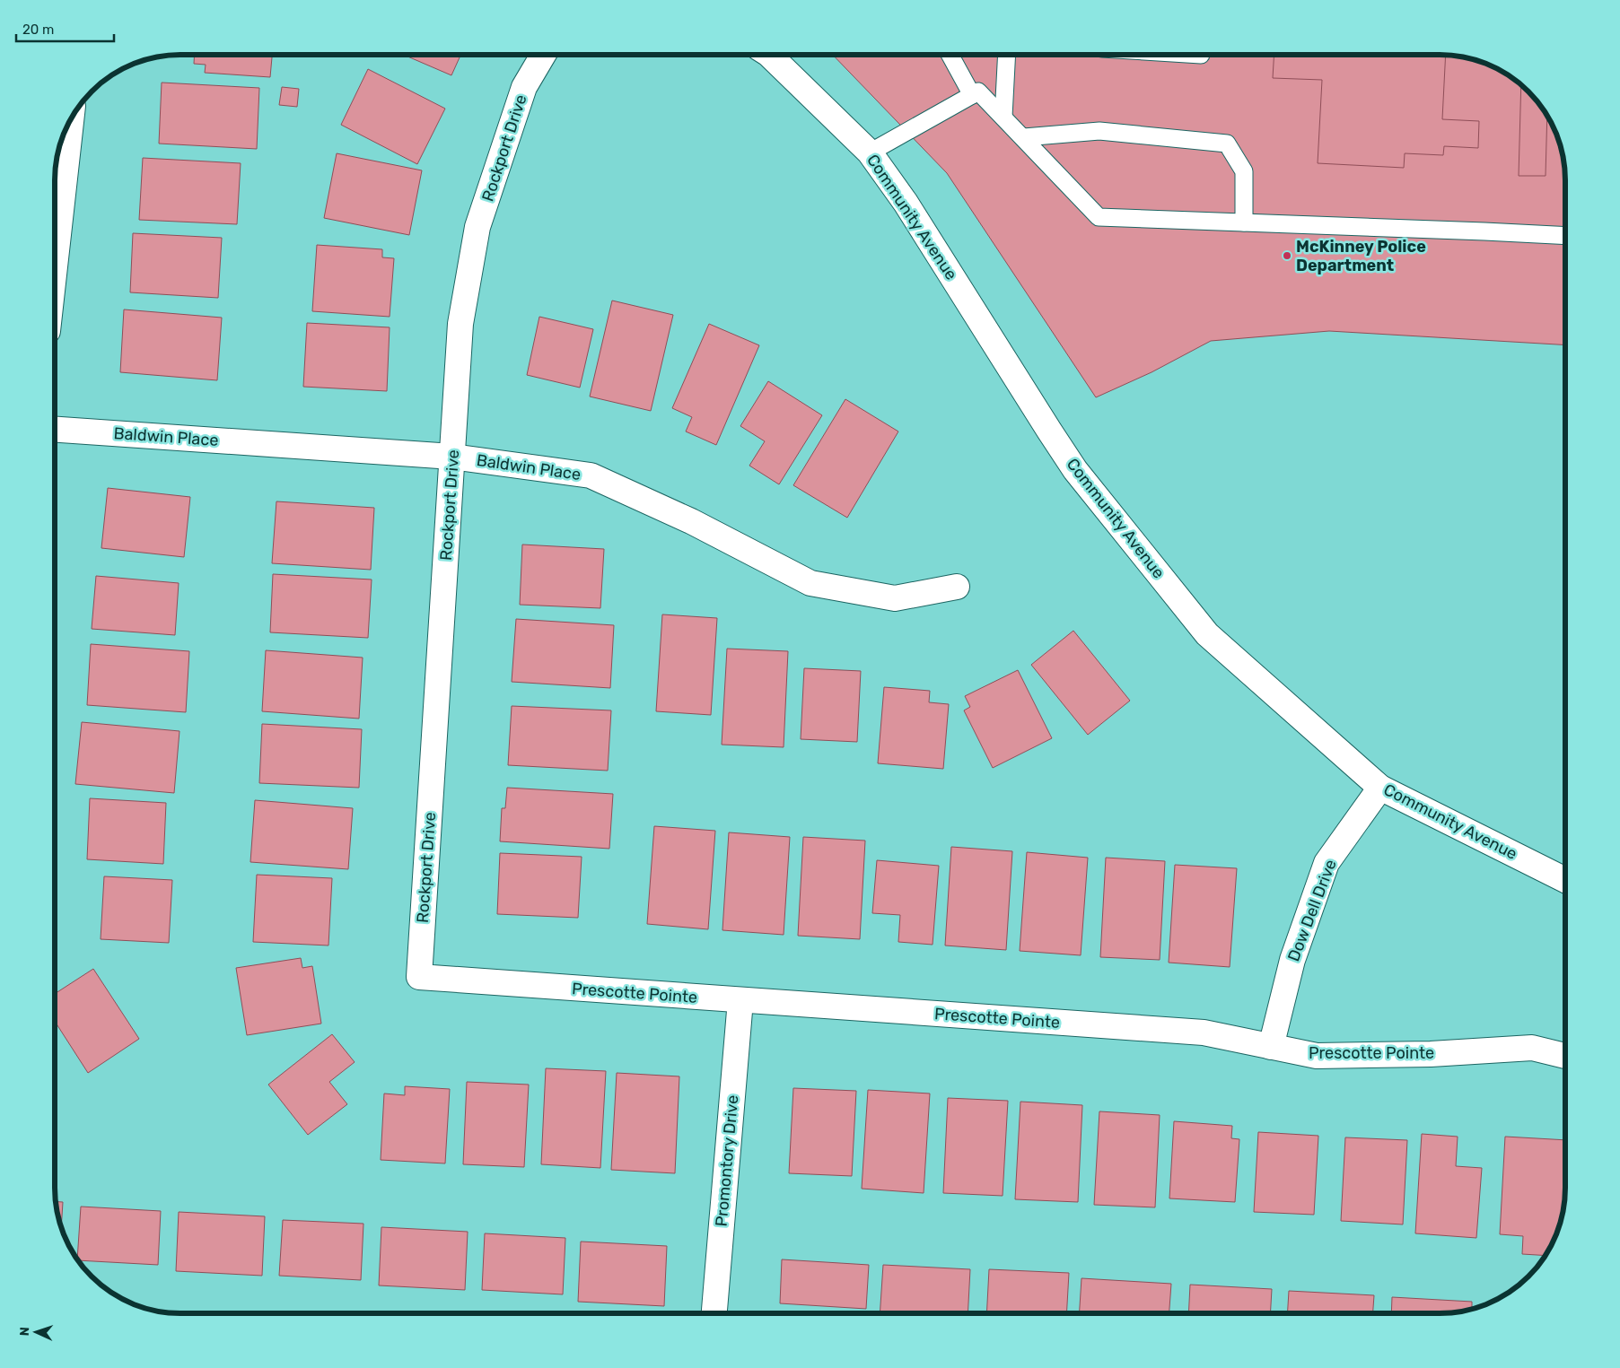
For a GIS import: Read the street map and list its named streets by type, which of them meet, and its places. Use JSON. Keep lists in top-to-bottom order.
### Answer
{
  "streets": {
    "street": [
      "Rockport Drive",
      "Community Avenue",
      "Baldwin Place",
      "Dow Dell Drive",
      "Prescotte Pointe",
      "Promontory Drive"
    ]
  },
  "crossings": [
    ["Rockport Drive", "Baldwin Place"],
    ["Rockport Drive", "Prescotte Pointe"],
    ["Community Avenue", "Dow Dell Drive"],
    ["Dow Dell Drive", "Prescotte Pointe"],
    ["Prescotte Pointe", "Promontory Drive"]
  ],
  "places": ["McKinney Police Department"],
  "scale_bar": "20 m",
  "north": "left"
}
